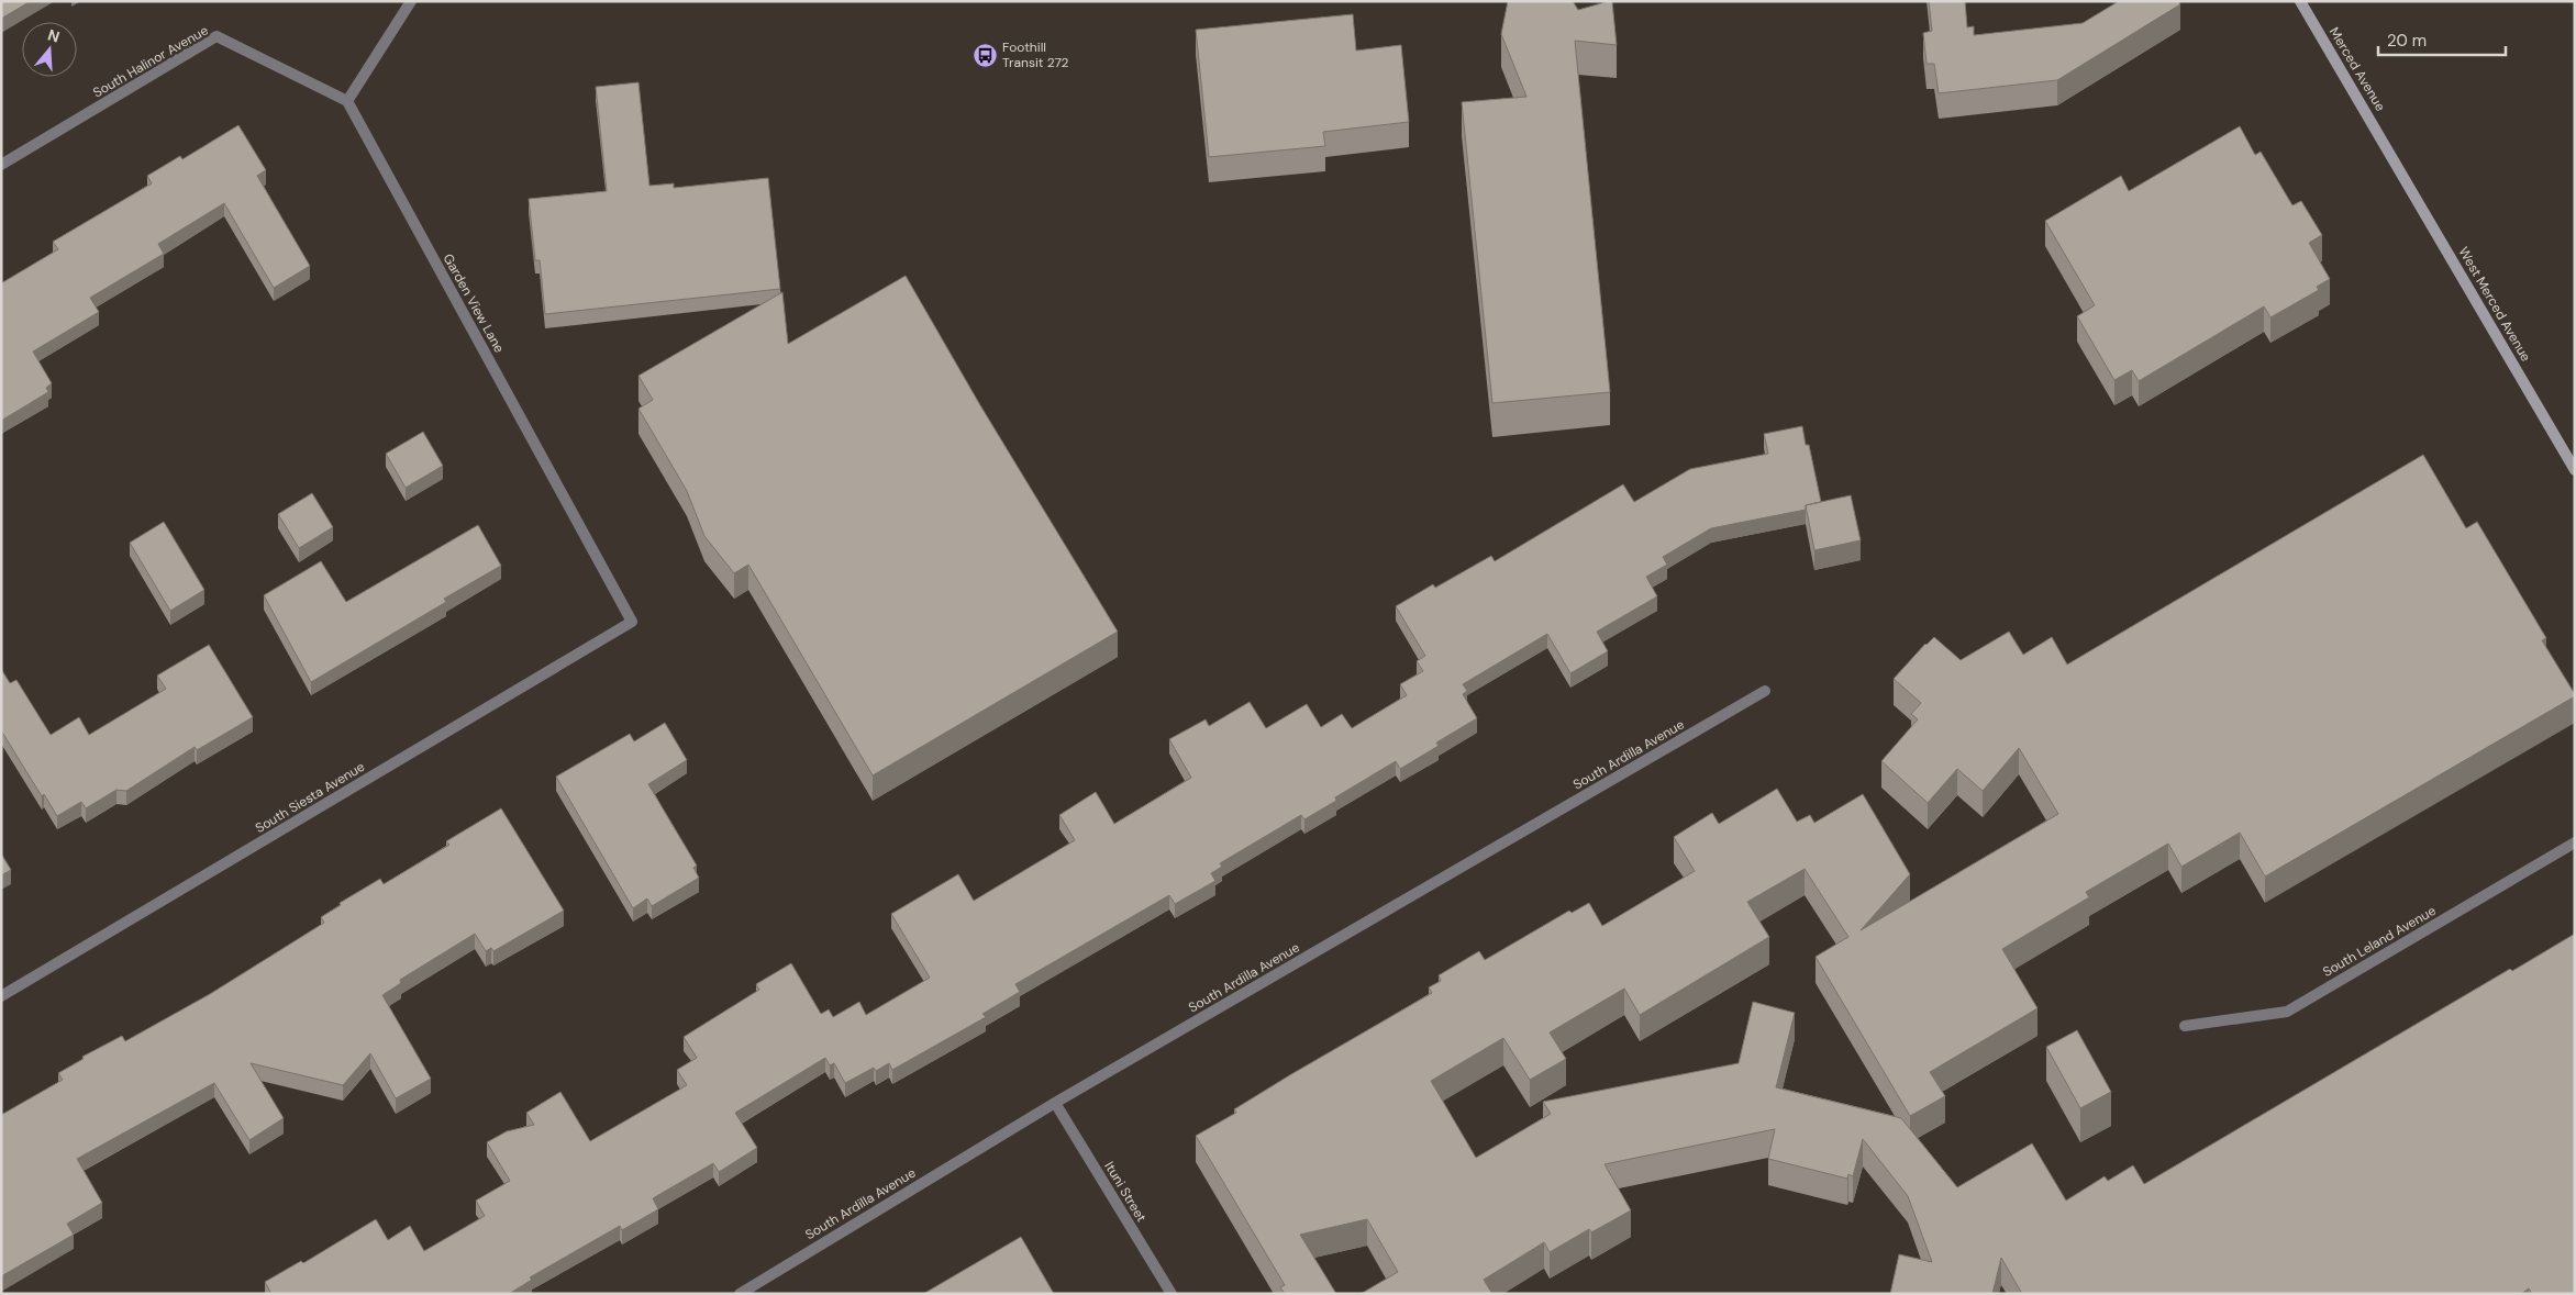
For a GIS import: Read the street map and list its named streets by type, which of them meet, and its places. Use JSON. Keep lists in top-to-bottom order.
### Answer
{
  "streets": {
    "street": [
      "South Halinor Avenue",
      "Merced Avenue",
      "Garden View Lane",
      "West Merced Avenue",
      "South Ardilla Avenue",
      "South Siesta Avenue",
      "South Leland Avenue",
      "Ituni Street"
    ]
  },
  "crossings": [
    ["South Halinor Avenue", "Garden View Lane"],
    ["Merced Avenue", "West Merced Avenue"],
    ["Garden View Lane", "South Siesta Avenue"],
    ["South Ardilla Avenue", "Ituni Street"]
  ],
  "places": {
    "bus stop": ["Foothill Transit 272"]
  },
  "scale_bar": "20 m",
  "north": "top"
}
